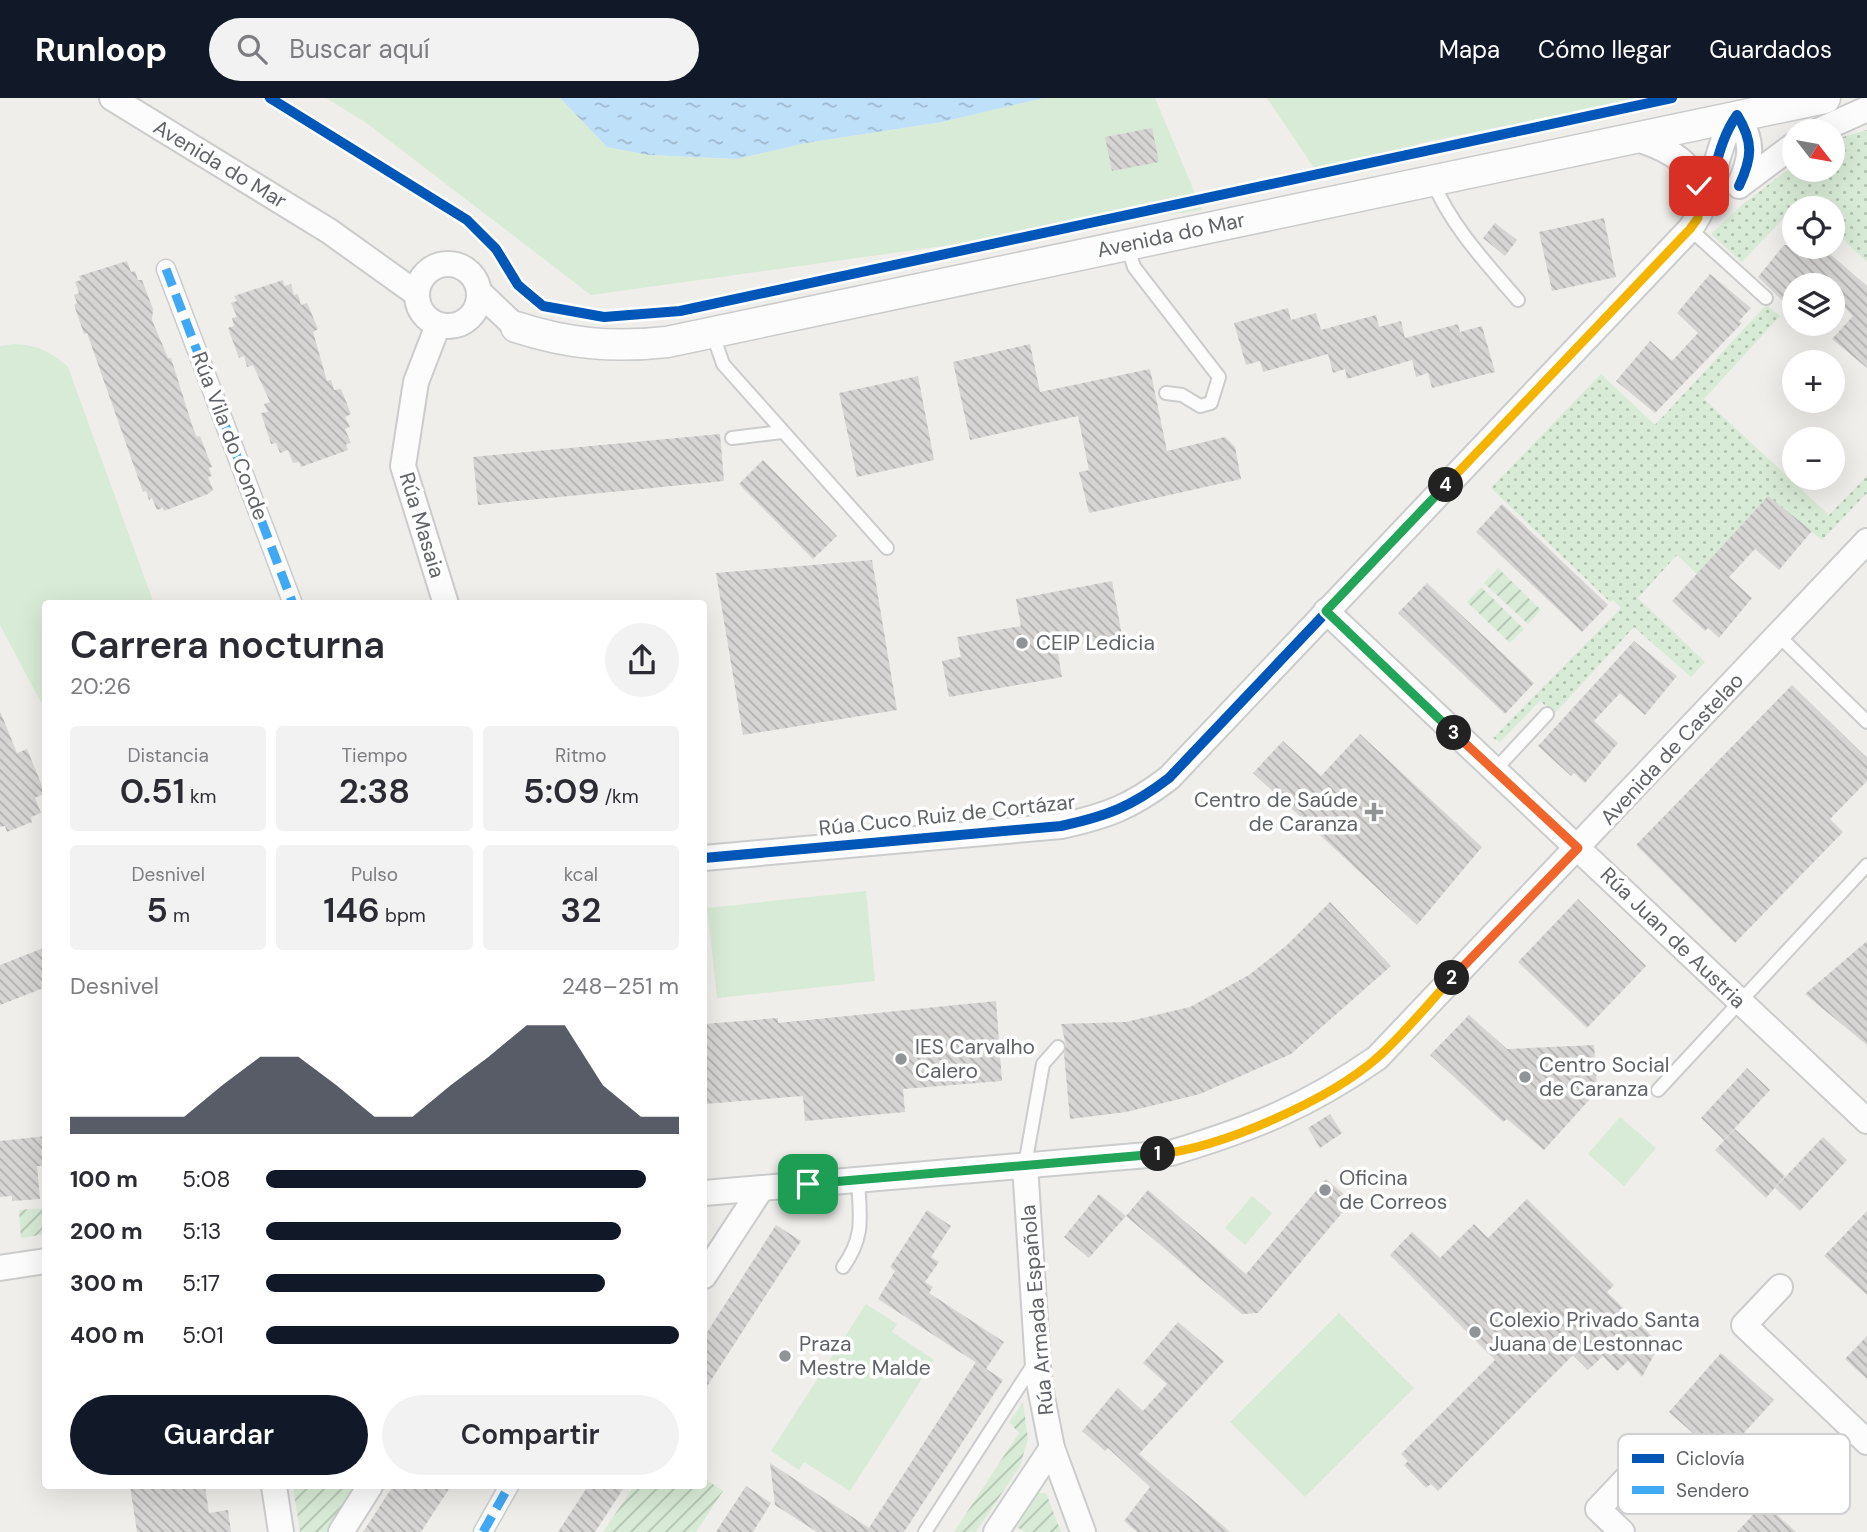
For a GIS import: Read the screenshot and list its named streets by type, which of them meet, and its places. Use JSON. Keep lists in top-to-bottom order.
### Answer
{
  "streets": {
    "street": [
      "Avenida do Mar",
      "Rúa Vila do Conde",
      "Rúa Masaia",
      "Avenida de Castelao",
      "Rúa Cuco Ruiz de Cortázar",
      "Rúa Juan de Austria",
      "Rúa Armada Española"
    ]
  },
  "crossings": [
    ["Avenida do Mar", "Rúa Masaia"],
    ["Avenida de Castelao", "Rúa Juan de Austria"],
    ["Avenida de Castelao", "Rúa Armada Española"],
    ["Rúa Cuco Ruiz de Cortázar", "Rúa Juan de Austria"]
  ],
  "places": {
    "other": [
      "CEIP Ledicia",
      "IES Carvalho Calero",
      "Centro Social de Caranza",
      "Oficina de Correos",
      "Colexio Privado Santa Juana de Lestonnac",
      "Praza Mestre Malde"
    ],
    "health": ["Centro de Saúde de Caranza"]
  },
  "legend": ["Ciclovía", "Sendero"],
  "north": "bottom right",
  "page": {
    "header": "Runloop",
    "search": "Buscar aquí",
    "nav": ["Mapa", "Cómo llegar", "Guardados"],
    "map_buttons": ["+", "−"],
    "pins": [
      "4",
      "3",
      "2",
      "1"
    ],
    "heading": ["Carrera nocturna", "20:26"],
    "stats": [
      ["Distancia", "0.51 km"],
      ["Tiempo", "2:38"],
      ["Ritmo", "5:09 /km"],
      ["Desnivel", "5 m"],
      ["Pulso", "146 bpm"],
      ["kcal", "32"]
    ],
    "chart": ["Desnivel", "248–251 m"],
    "list": [
      {
        "name": "100 m",
        "note": "5:08"
      },
      {
        "name": "200 m",
        "note": "5:13"
      },
      {
        "name": "300 m",
        "note": "5:17"
      },
      {
        "name": "400 m",
        "note": "5:01"
      }
    ],
    "buttons": ["Guardar", "Compartir"]
  }
}
